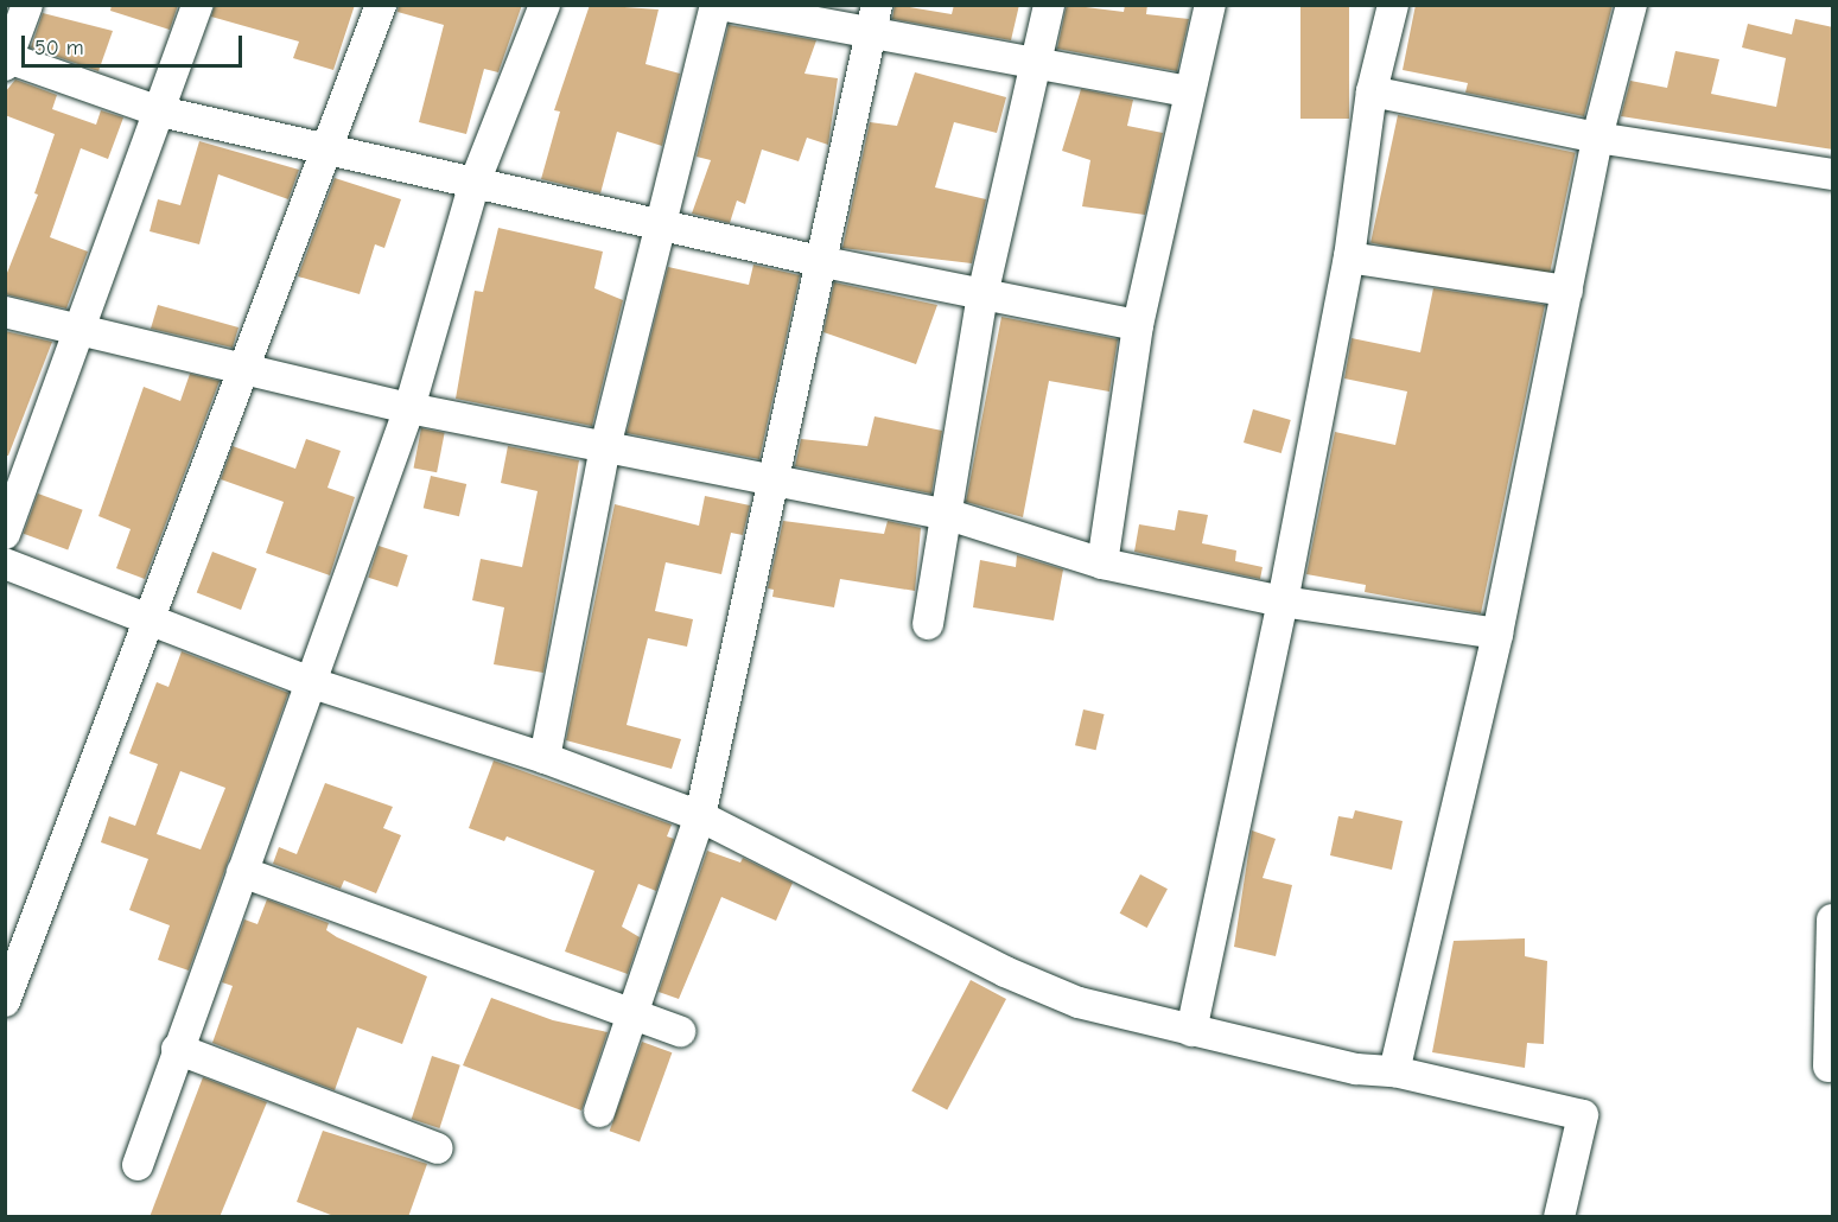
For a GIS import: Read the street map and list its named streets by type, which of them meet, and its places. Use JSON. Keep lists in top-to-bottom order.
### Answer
{
  "scale_bar": "50 m"
}
